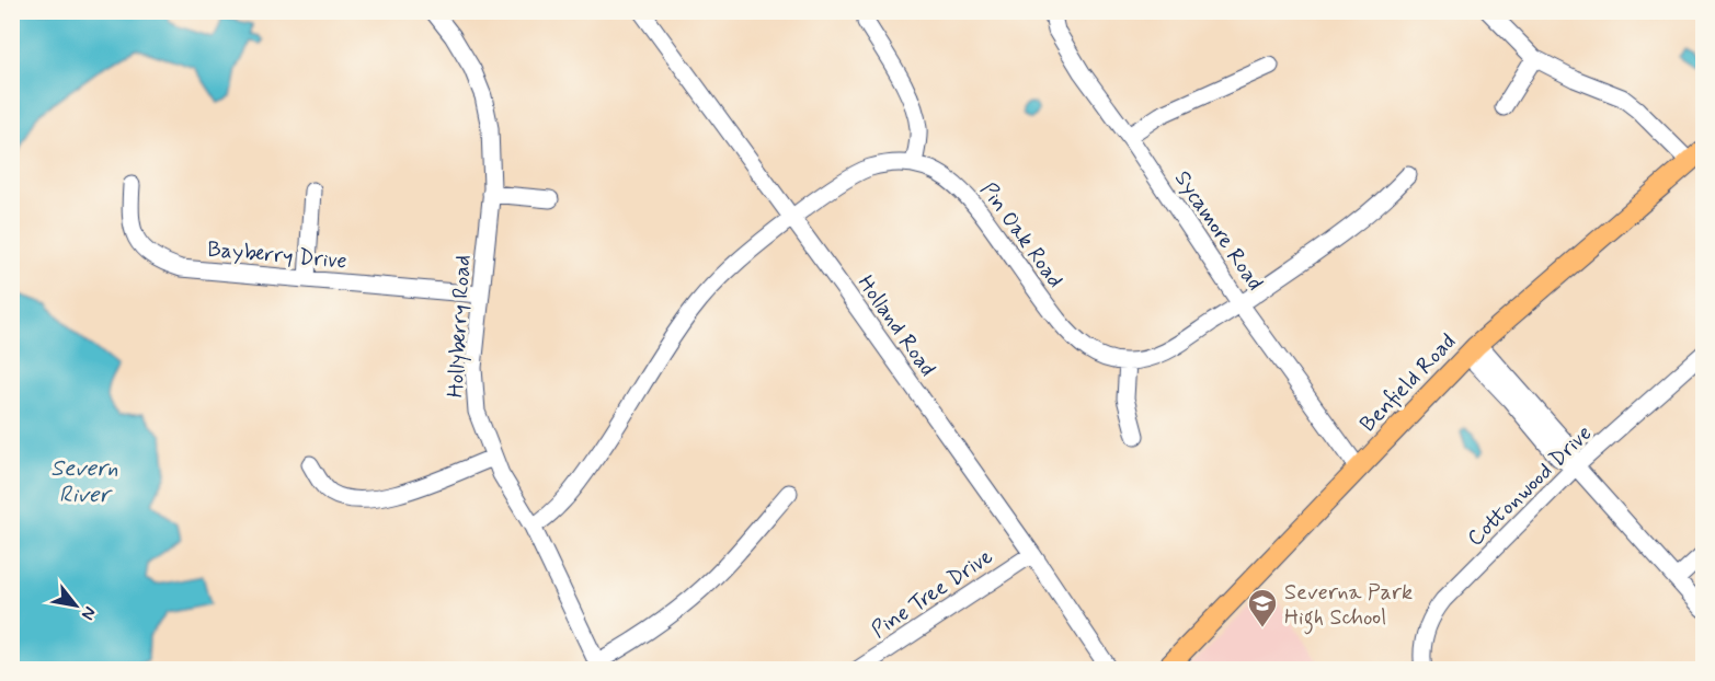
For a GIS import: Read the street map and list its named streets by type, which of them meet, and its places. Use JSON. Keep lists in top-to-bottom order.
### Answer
{
  "streets": {
    "main road": ["Benfield Road"],
    "street": [
      "Sycamore Road",
      "Pin Oak Road",
      "Bayberry Drive",
      "Holland Road",
      "Hollyberry Road",
      "Cottonwood Drive",
      "Pine Tree Drive"
    ]
  },
  "crossings": [
    ["Sycamore Road", "Pin Oak Road"],
    ["Sycamore Road", "Benfield Road"],
    ["Pin Oak Road", "Holland Road"],
    ["Pin Oak Road", "Hollyberry Road"],
    ["Bayberry Drive", "Hollyberry Road"],
    ["Holland Road", "Pine Tree Drive"]
  ],
  "water": ["Severn River"],
  "places": {
    "school or university": ["Severna Park High School"]
  },
  "north": "bottom right"
}
